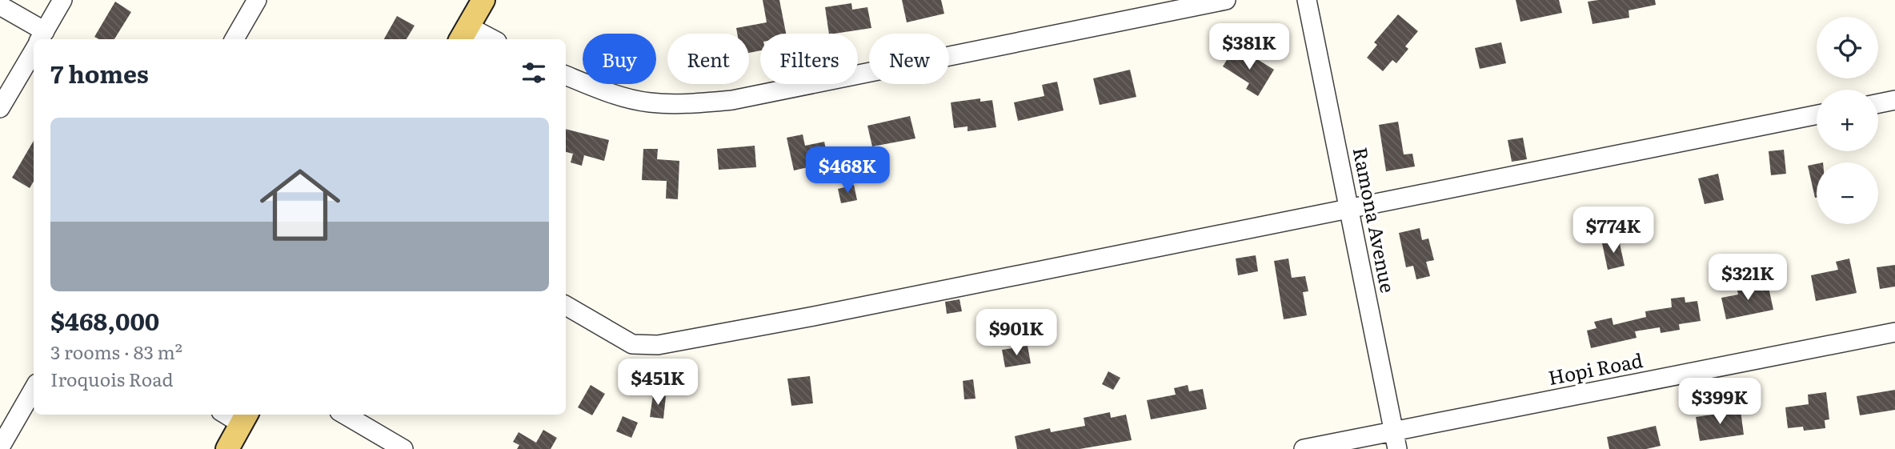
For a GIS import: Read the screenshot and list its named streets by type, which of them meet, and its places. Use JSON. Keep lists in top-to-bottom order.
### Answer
{
  "streets": {
    "street": ["Ramona Avenue", "Hopi Road"]
  },
  "crossings": [
    ["Ramona Avenue", "Hopi Road"]
  ],
  "page": {
    "map_buttons": ["+", "−"],
    "price": [
      "$381K",
      "$468K",
      "$774K",
      "$321K",
      "$901K",
      "$451K",
      "$399K"
    ],
    "chip": [
      "Buy",
      "Rent",
      "Filters",
      "New"
    ],
    "heading": "7 homes",
    "list": [
      {
        "name": "$468,000",
        "note": "3 rooms · 83 m² · Iroquois Road"
      }
    ]
  }
}
